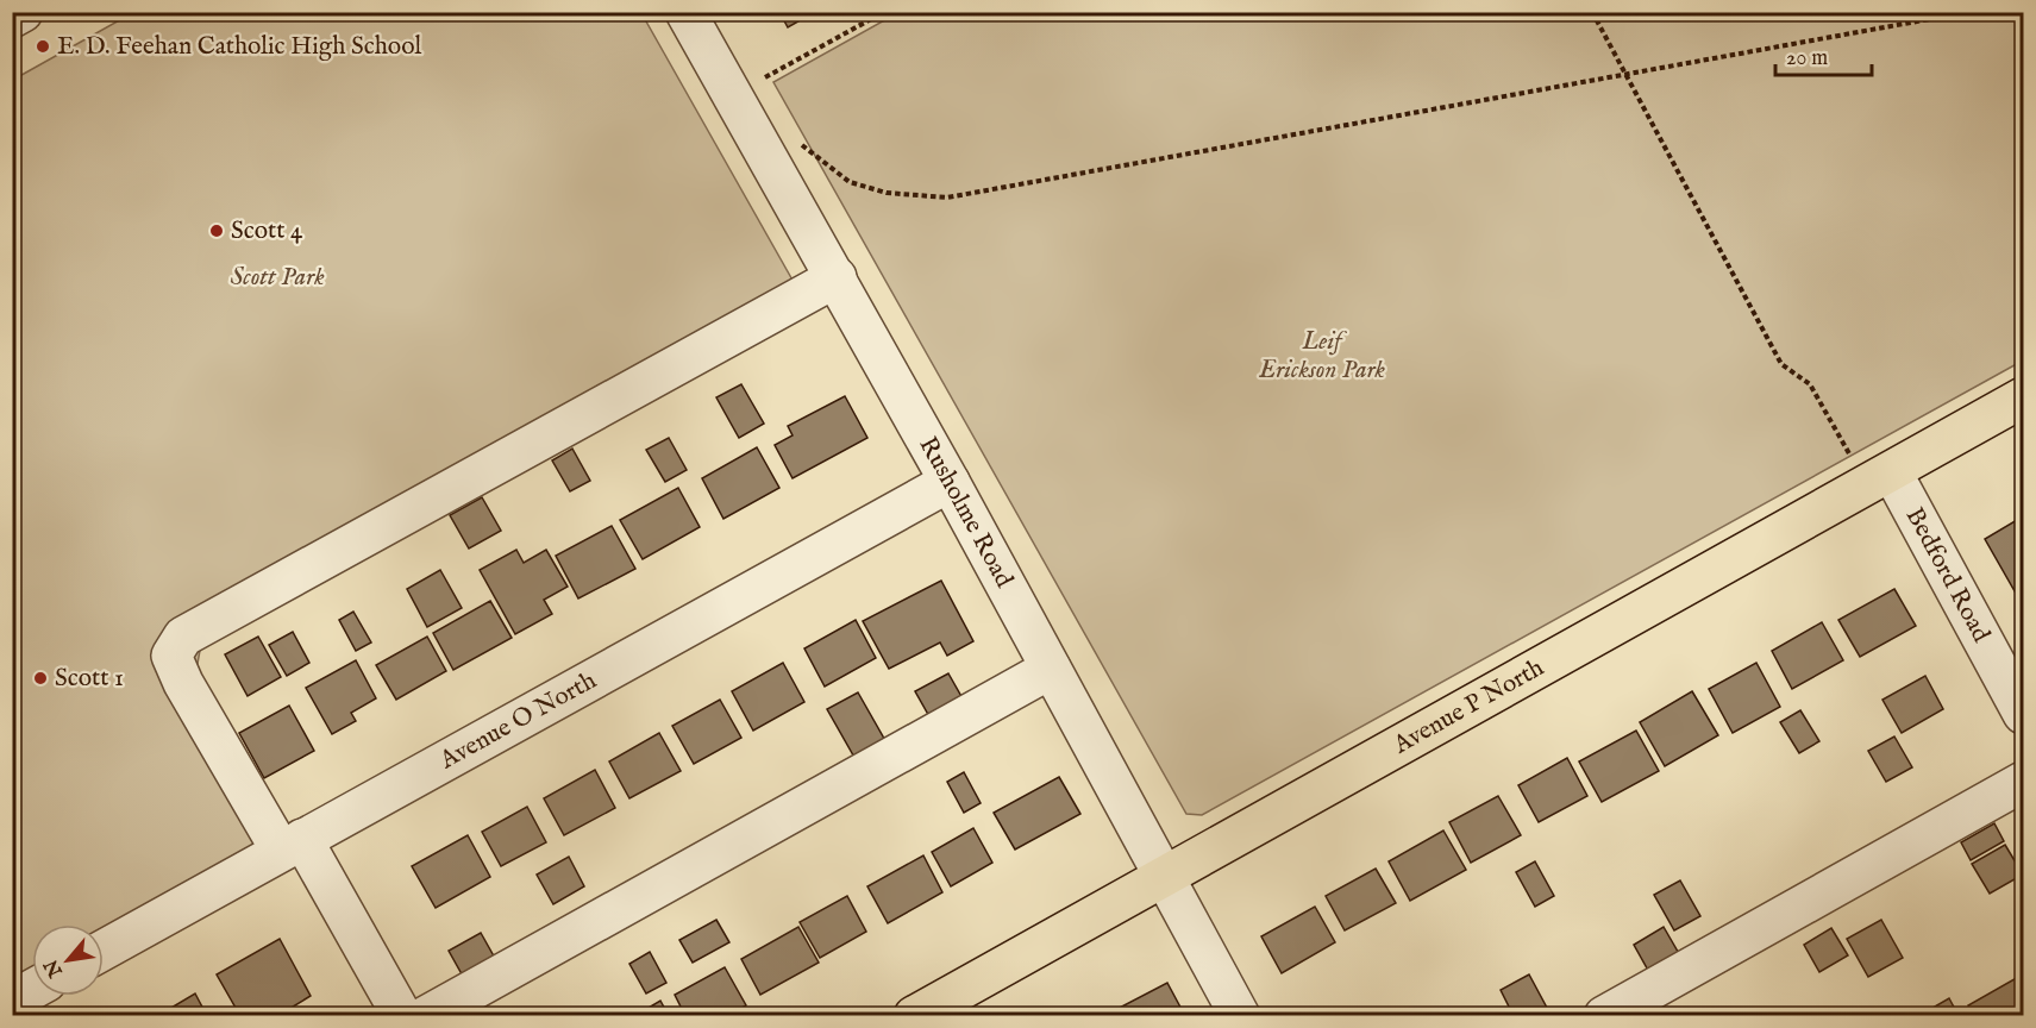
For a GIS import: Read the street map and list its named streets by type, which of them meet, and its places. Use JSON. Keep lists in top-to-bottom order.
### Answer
{
  "streets": {
    "main road": ["Avenue P North"],
    "street": ["Rusholme Road", "Bedford Road", "Avenue O North"]
  },
  "crossings": [
    ["Rusholme Road", "Avenue P North"],
    ["Rusholme Road", "Avenue O North"],
    ["Bedford Road", "Avenue P North"]
  ],
  "parks": ["Scott Park", "Leif Erickson Park"],
  "places": ["E. D. Feehan Catholic High School", "Scott 4", "Scott 1"],
  "scale_bar": "20 m",
  "north": "bottom left"
}
